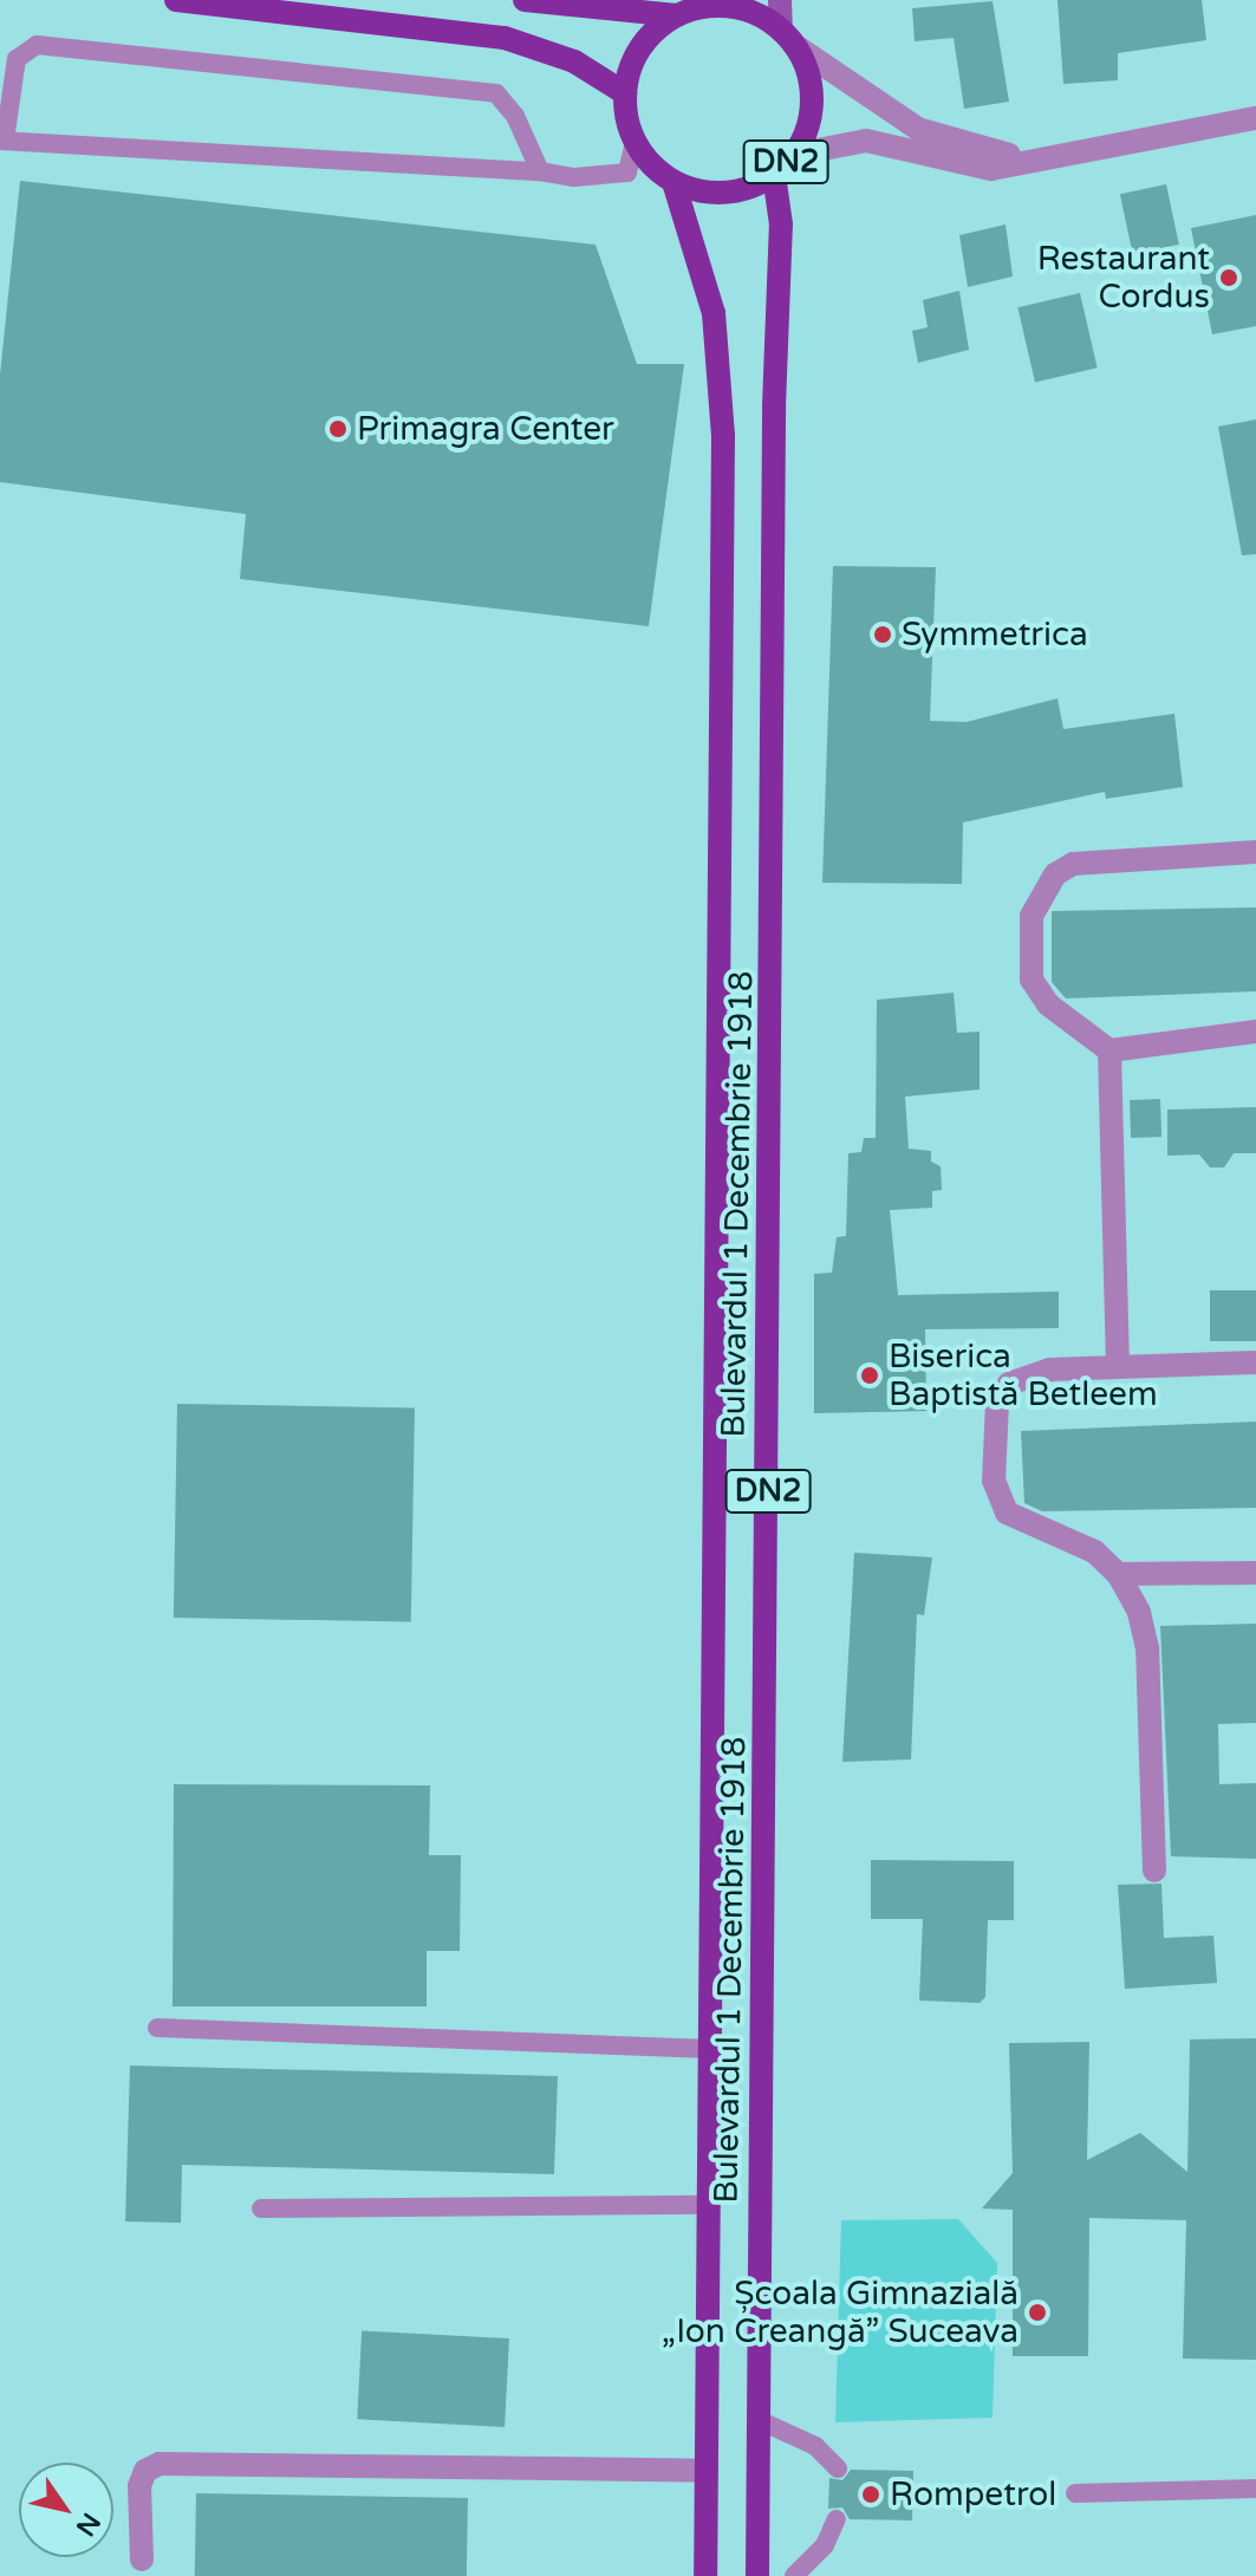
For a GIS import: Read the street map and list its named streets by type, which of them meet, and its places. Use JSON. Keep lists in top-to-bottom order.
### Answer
{
  "streets": {
    "main road": ["DN2", "Bulevardul 1 Decembrie 1918"]
  },
  "crossings": [
    ["DN2", "Bulevardul 1 Decembrie 1918"]
  ],
  "places": [
    "Restaurant Cordus",
    "Primagra Center",
    "Symmetrica",
    "Biserica Baptistă Betleem",
    "Școala Gimnazială „Ion Creangă” Suceava",
    "Rompetrol"
  ],
  "north": "bottom right"
}
